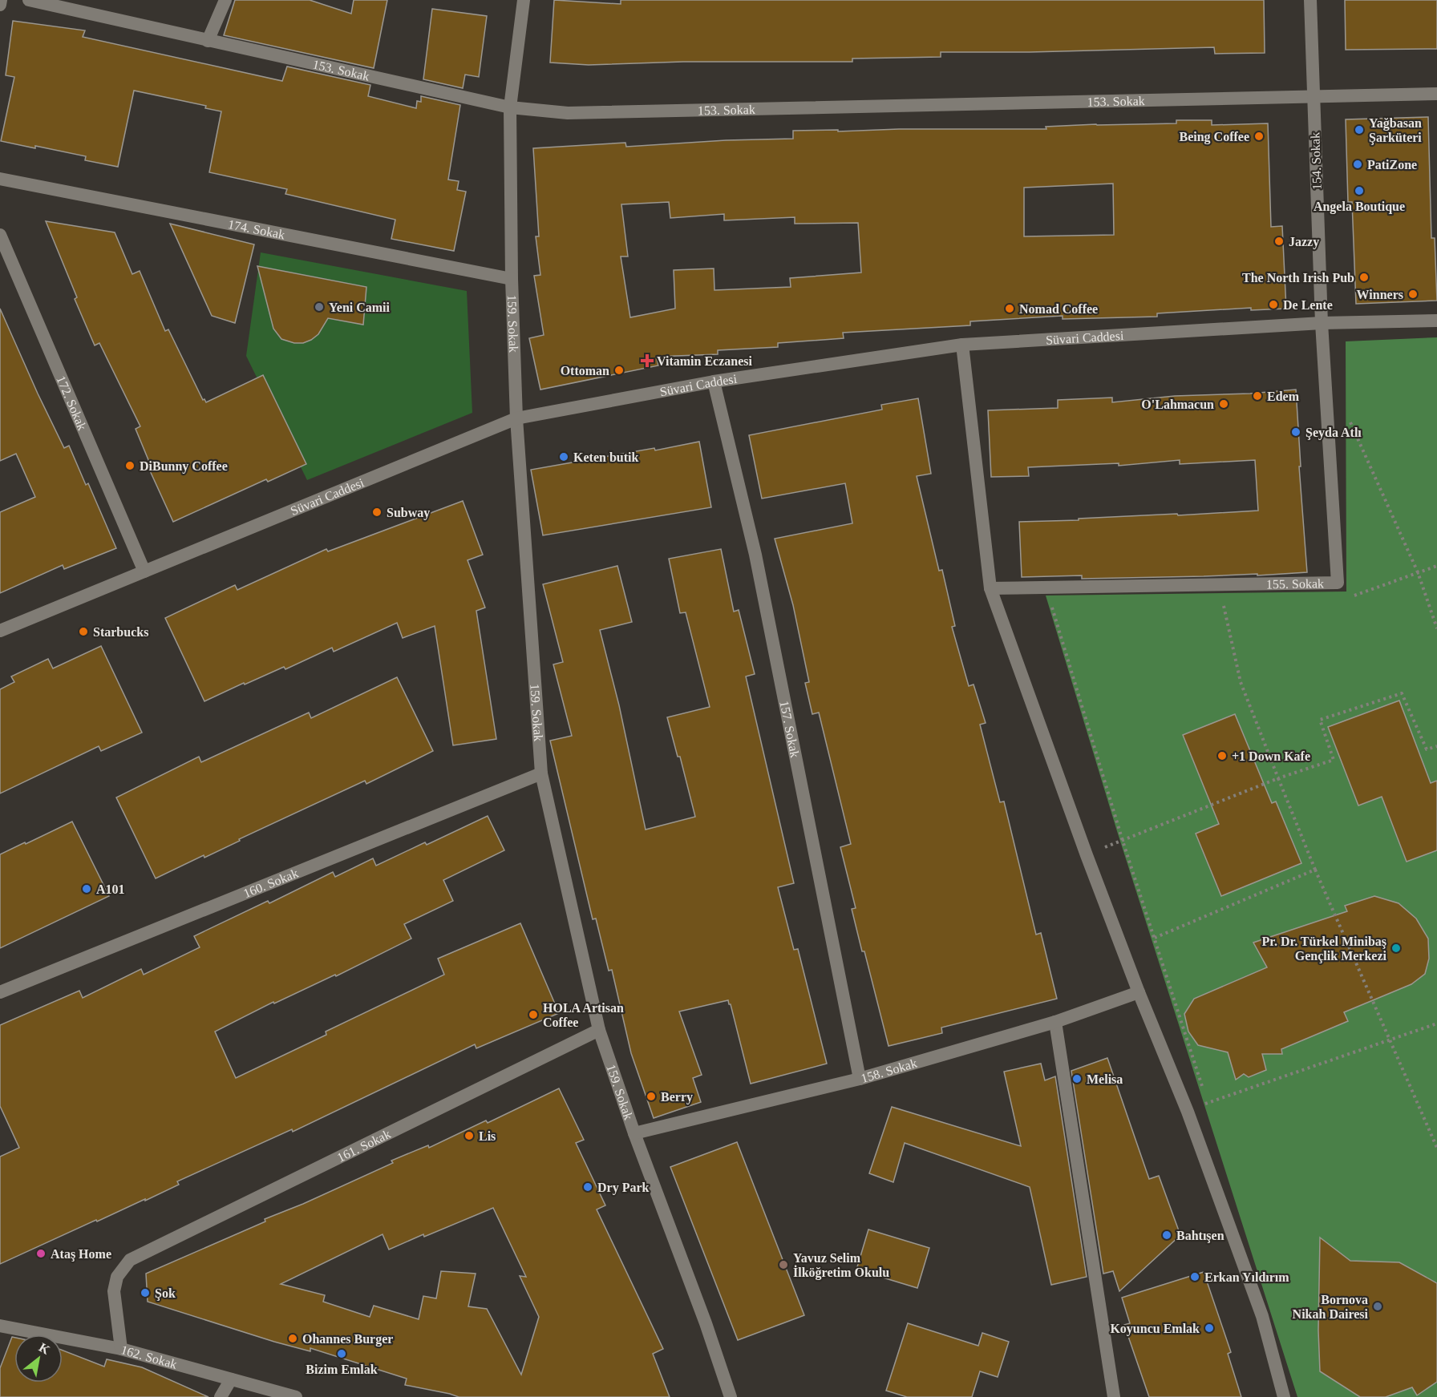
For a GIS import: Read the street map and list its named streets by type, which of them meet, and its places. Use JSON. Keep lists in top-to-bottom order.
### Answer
{
  "streets": {
    "street": [
      "153. Sokak",
      "154. Sokak",
      "174. Sokak",
      "159. Sokak",
      "Süvari Caddesi",
      "172. Sokak",
      "155. Sokak",
      "157. Sokak",
      "160. Sokak",
      "158. Sokak",
      "161. Sokak",
      "162. Sokak"
    ]
  },
  "crossings": [
    ["153. Sokak", "154. Sokak"],
    ["153. Sokak", "159. Sokak"],
    ["154. Sokak", "Süvari Caddesi"],
    ["154. Sokak", "155. Sokak"],
    ["174. Sokak", "159. Sokak"],
    ["159. Sokak", "Süvari Caddesi"],
    ["159. Sokak", "160. Sokak"],
    ["159. Sokak", "158. Sokak"],
    ["159. Sokak", "161. Sokak"],
    ["Süvari Caddesi", "172. Sokak"],
    ["Süvari Caddesi", "155. Sokak"],
    ["Süvari Caddesi", "157. Sokak"],
    ["157. Sokak", "158. Sokak"],
    ["161. Sokak", "162. Sokak"]
  ],
  "places": {
    "other": [
      "Yağbasan Şarküteri",
      "Being Coffee",
      "PatiZone",
      "Angela Boutique",
      "Jazzy",
      "The North Irish Pub",
      "Winners",
      "De Lente",
      "Yeni Camii",
      "Nomad Coffee",
      "Ottoman",
      "Edem",
      "O'Lahmacun",
      "Şeyda Atlı",
      "Keten butik",
      "DiBunny Coffee",
      "Subway",
      "Starbucks",
      "+1 Down Kafe",
      "A101",
      "Pr. Dr. Türkel Minibaş Gençlik Merkezi",
      "HOLA Artisan Coffee",
      "Melisa",
      "Berry",
      "Lis",
      "Dry Park",
      "Bahtışen",
      "Ataş Home",
      "Yavuz Selim İlköğretim Okulu",
      "Erkan Yıldırım",
      "Şok",
      "Bornova Nikah Dairesi",
      "Koyuncu Emlak",
      "Ohannes Burger",
      "Bizim Emlak"
    ],
    "health": ["Vitamin Eczanesi"]
  },
  "north": "top right"
}
